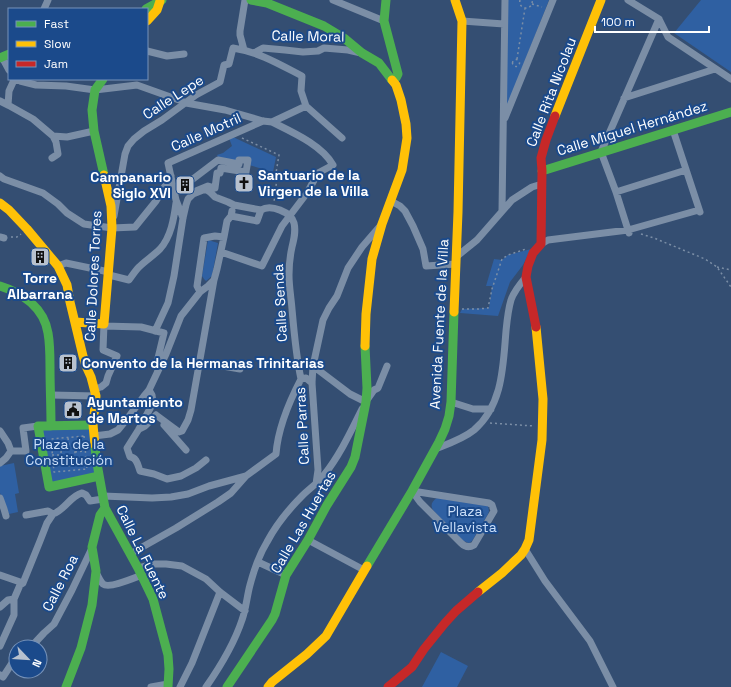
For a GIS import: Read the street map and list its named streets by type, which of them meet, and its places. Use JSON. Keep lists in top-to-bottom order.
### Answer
{
  "streets": {
    "street": [
      "Calle Moral",
      "Calle Rita Nicolau",
      "Calle Lepe",
      "Calle Miguel Hernández",
      "Calle Motril",
      "Calle Dolores Torres",
      "Calle Senda",
      "Avenida Fuente de la Villa",
      "Calle Parras",
      "Calle Las Huertas",
      "Calle La Fuente",
      "Calle Roa"
    ]
  },
  "crossings": [
    ["Calle Rita Nicolau", "Calle Miguel Hernández"],
    ["Calle Lepe", "Calle Motril"],
    ["Calle Lepe", "Calle Dolores Torres"],
    ["Calle Motril", "Calle Dolores Torres"]
  ],
  "parks": ["Plaza de la Constitución", "Plaza Vellavista"],
  "places": {
    "church": ["Santuario de la Virgen de la Villa"],
    "building": ["Campanario Siglo XVI", "Torre Albarrana", "Convento de la Hermanas Trinitarias"],
    "public building": ["Ayuntamiento de Martos"]
  },
  "legend": ["Fast", "Slow", "Jam"],
  "scale_bar": "100 m",
  "north": "bottom right"
}
